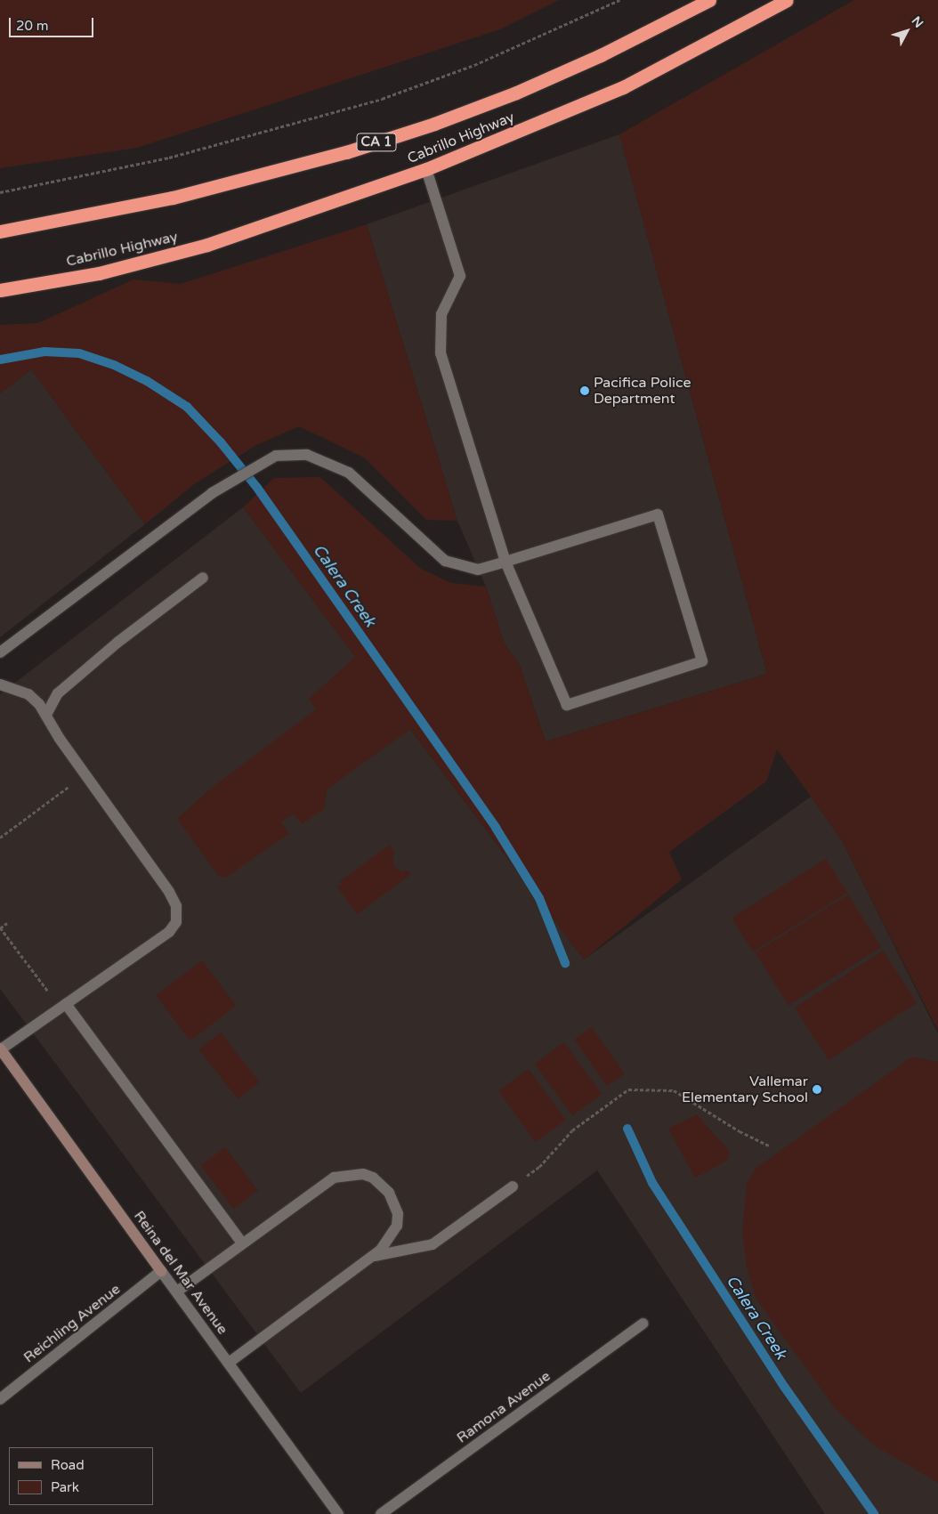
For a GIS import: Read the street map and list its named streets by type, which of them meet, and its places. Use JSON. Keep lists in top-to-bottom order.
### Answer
{
  "streets": {
    "highway": ["Cabrillo Highway", "CA 1"],
    "street": ["Reina del Mar Avenue", "Reichling Avenue", "Ramona Avenue"]
  },
  "crossings": [
    ["Reina del Mar Avenue", "Reichling Avenue"]
  ],
  "water": ["Calera Creek"],
  "places": ["Pacifica Police Department", "Vallemar Elementary School"],
  "legend": ["Road", "Park"],
  "scale_bar": "20 m",
  "north": "top right"
}
